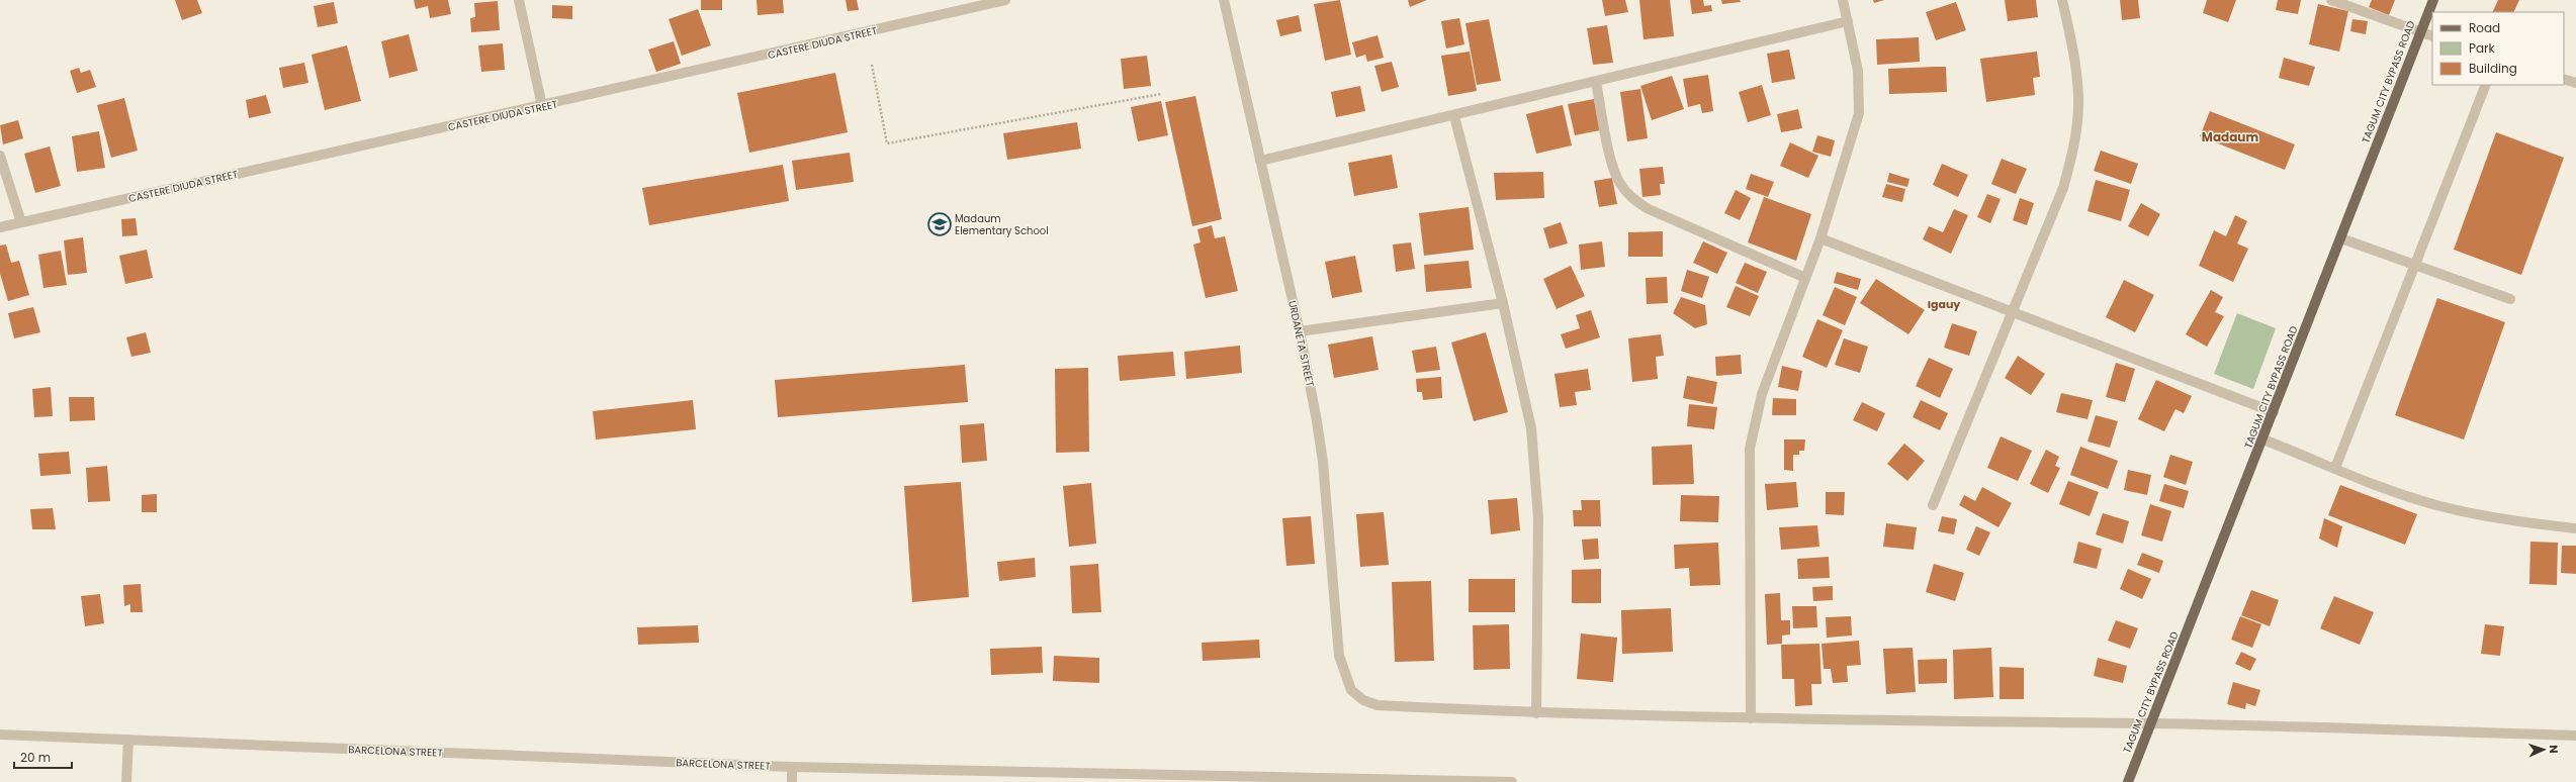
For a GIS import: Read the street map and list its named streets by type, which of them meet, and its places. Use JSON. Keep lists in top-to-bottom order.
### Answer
{
  "streets": {
    "main road": ["TAGUM CITY BYPASS ROAD"],
    "street": ["CASTERE DIUDA STREET", "URDANETA STREET", "BARCELONA STREET"]
  },
  "districts": ["Madaum", "Igauy"],
  "places": {
    "school or university": ["Madaum Elementary School"]
  },
  "legend": ["Road", "Park", "Building"],
  "scale_bar": "20 m",
  "north": "right"
}
